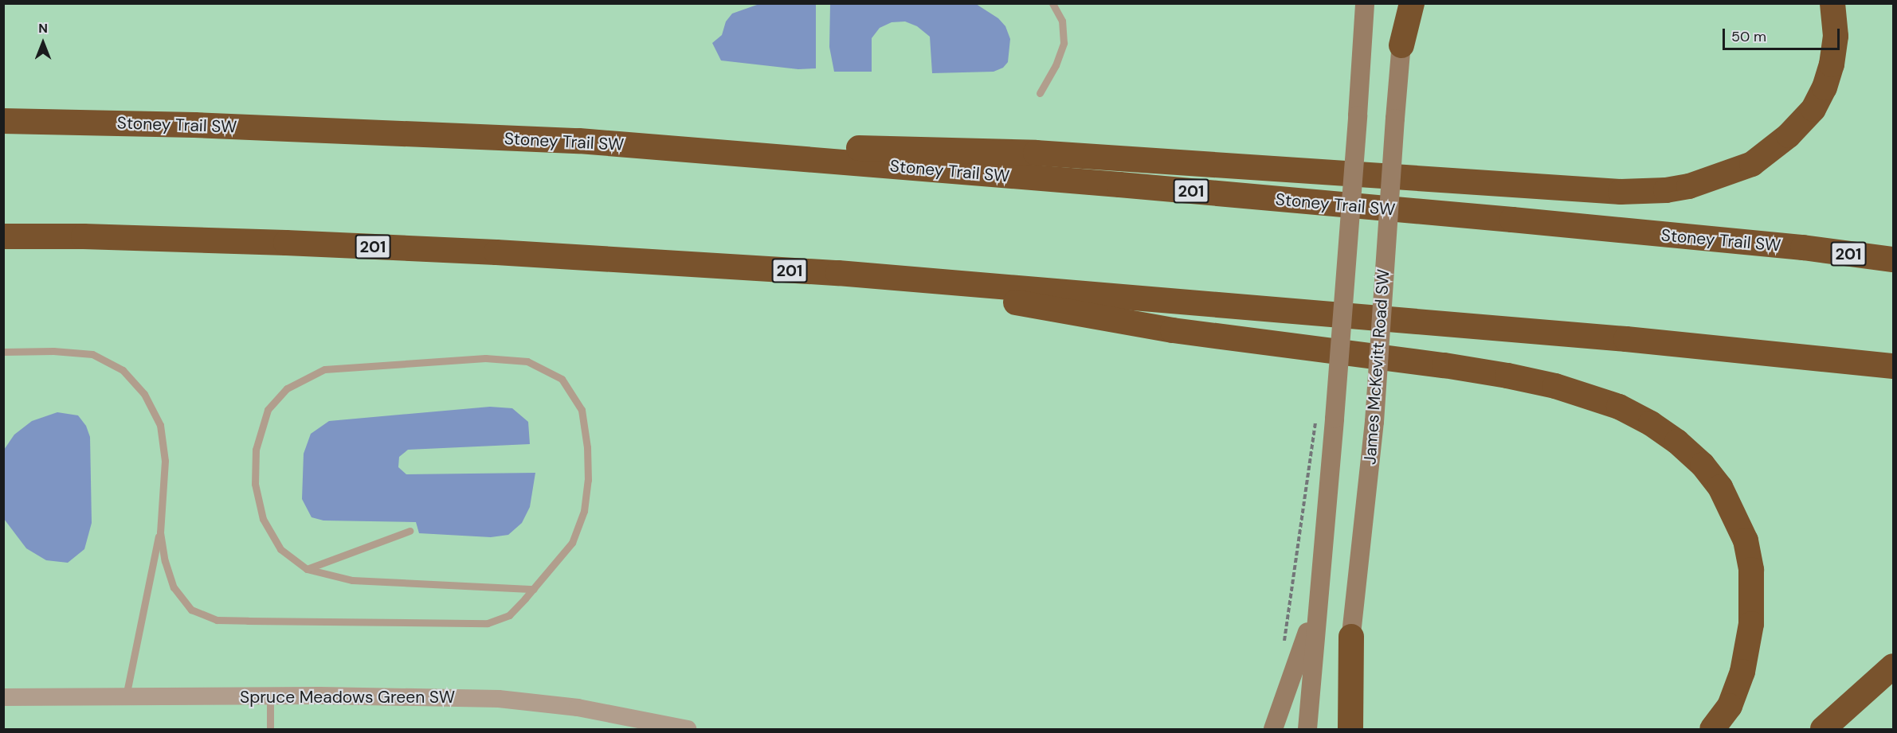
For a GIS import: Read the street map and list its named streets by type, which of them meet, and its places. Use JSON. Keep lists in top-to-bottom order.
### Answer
{
  "streets": {
    "highway": ["Stoney Trail SW", "201"],
    "main road": ["James McKevitt Road SW"],
    "street": ["Spruce Meadows Green SW"]
  },
  "scale_bar": "50 m",
  "north": "top"
}
